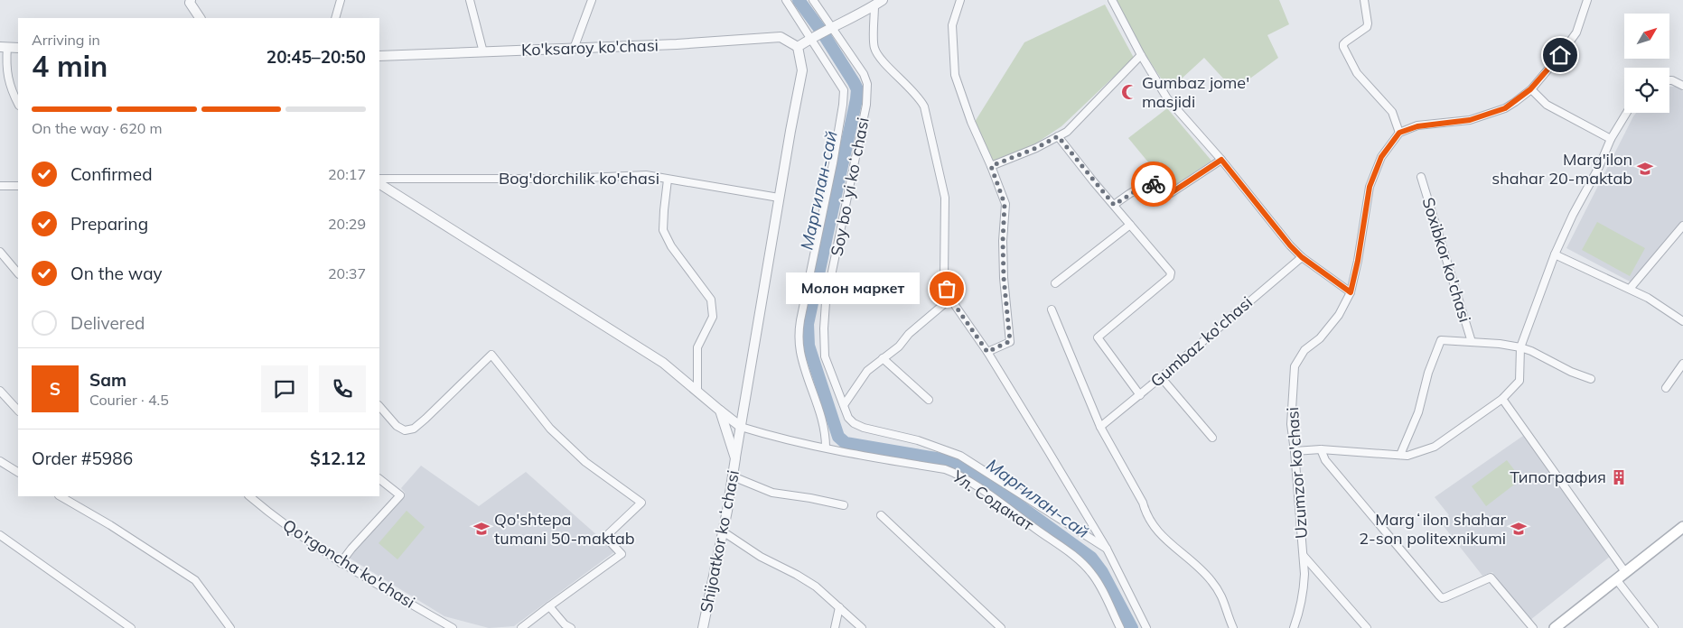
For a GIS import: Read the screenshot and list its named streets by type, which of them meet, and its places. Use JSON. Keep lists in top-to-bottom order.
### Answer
{
  "streets": {
    "street": [
      "Ko'ksaroy ko'chasi",
      "Bog'dorchilik ko'chasi",
      "Soy boʻyi koʻchasi",
      "Soxibkor ko'chasi",
      "Gumbaz ko'chasi",
      "Uzumzor ko'chasi",
      "Ул. Содакат",
      "Shijoatkor koʻchasi",
      "Qo'rgoncha ko'chasi"
    ]
  },
  "water": ["Маргилан-сай"],
  "places": {
    "mosque": ["Gumbaz jome' masjidi"],
    "school or university": ["Marg'ilon shahar 20-maktab", "Qo'shtepa tumani 50-maktab", "Margʻilon shahar 2-son politexnikumi"],
    "other": ["Молон маркет"],
    "building": ["Типография"]
  },
  "north": "top right",
  "page": {
    "heading": ["4 min", "Arriving in", "20:45–20:50"],
    "panel": [
      "Sam",
      "Courier · 4.5",
      "Order #5986",
      "$12.12"
    ],
    "bar": "On the way · 620 m",
    "list": [
      ["Confirmed", "20:17"],
      ["Preparing", "20:29"],
      ["On the way", "20:37"],
      "Delivered"
    ],
    "bubble": "Молон маркет",
    "round": "S"
  }
}
